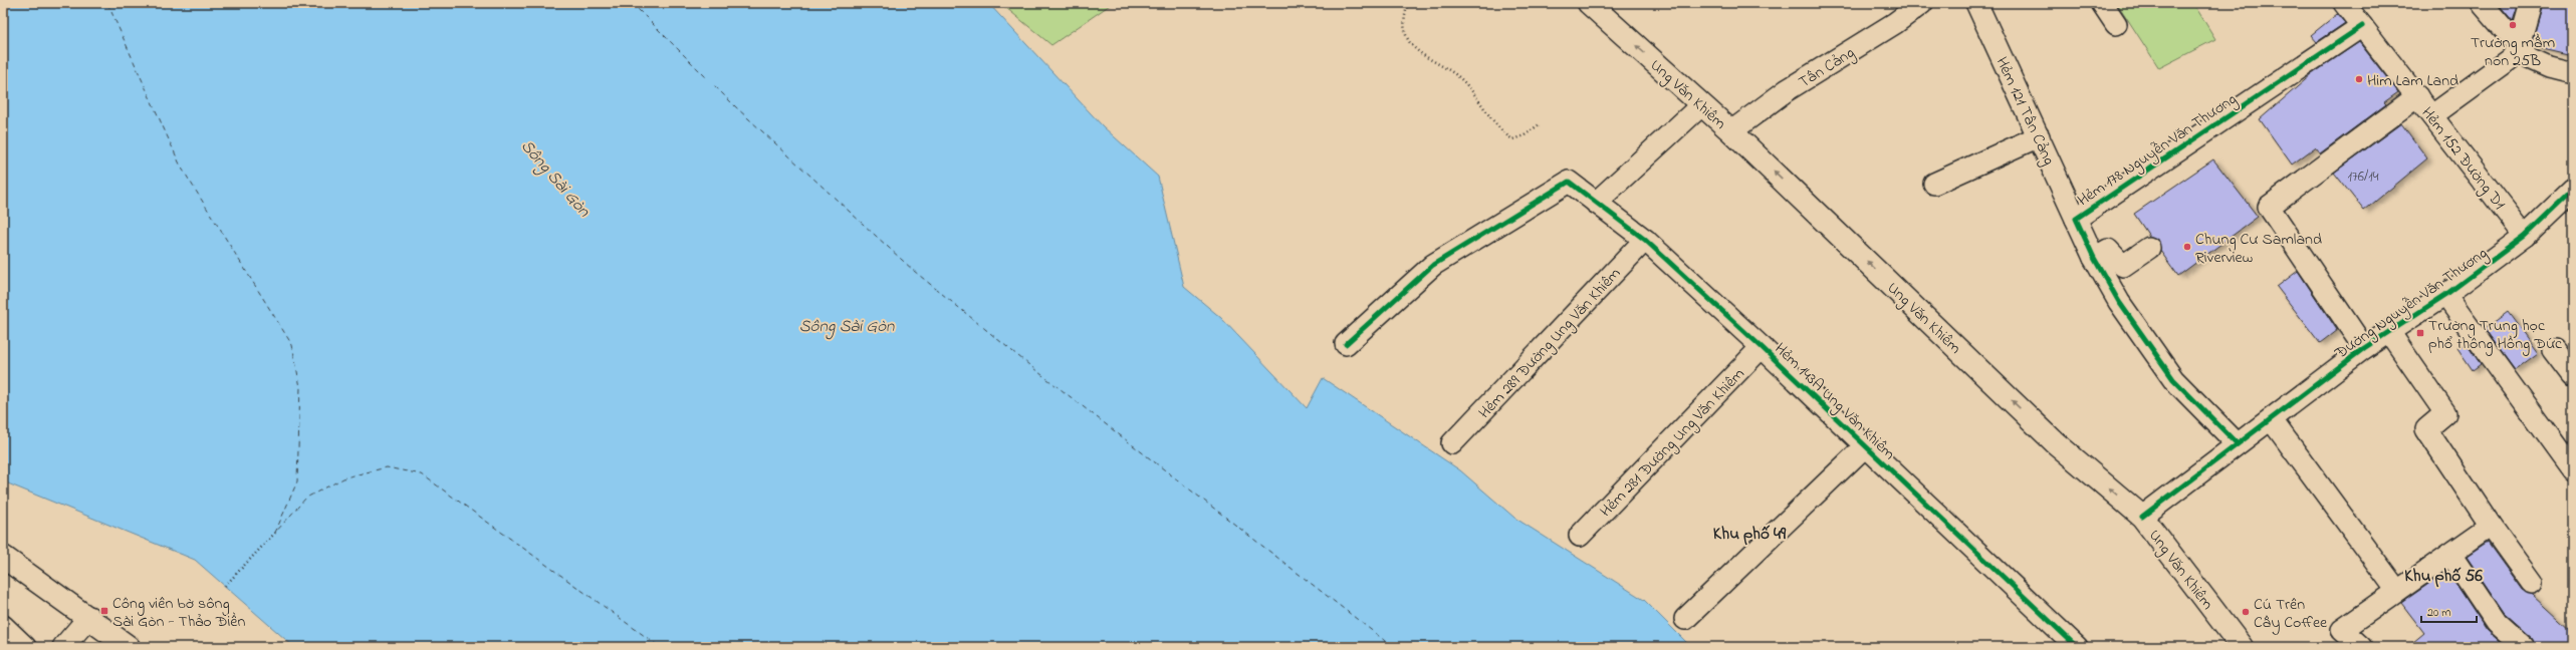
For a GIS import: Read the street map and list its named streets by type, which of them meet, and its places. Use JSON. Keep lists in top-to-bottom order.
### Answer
{
  "streets": {
    "main road": ["Ung Văn Khiêm"],
    "street": [
      "Tân Cảng",
      "Hẻm 121 Tân Cảng",
      "Hẻm 178 Nguyễn Văn Thương",
      "Hẻm 152 Đường D1",
      "Đường Nguyễn Văn Thương",
      "Hẻm 289 Đường Ung Văn Khiêm",
      "Hẻm 143A Ung Văn Khiêm",
      "Hẻm 281 Đường Ung Văn Khiêm"
    ]
  },
  "crossings": [
    ["Tân Cảng", "Ung Văn Khiêm"],
    ["Ung Văn Khiêm", "Đường Nguyễn Văn Thương"],
    ["Hẻm 121 Tân Cảng", "Hẻm 178 Nguyễn Văn Thương"],
    ["Hẻm 178 Nguyễn Văn Thương", "Hẻm 152 Đường D1"],
    ["Hẻm 178 Nguyễn Văn Thương", "Đường Nguyễn Văn Thương"],
    ["Hẻm 152 Đường D1", "Đường Nguyễn Văn Thương"],
    ["Hẻm 289 Đường Ung Văn Khiêm", "Hẻm 143A Ung Văn Khiêm"],
    ["Hẻm 143A Ung Văn Khiêm", "Hẻm 281 Đường Ung Văn Khiêm"]
  ],
  "one_way": ["Ung Văn Khiêm"],
  "districts": ["Khu phố 49", "Khu phố 56"],
  "water": ["Sông Sài Gòn"],
  "places": {
    "other": [
      "Trường mầm non 25B",
      "Him Lam Land",
      "Chung Cư Samland Riverview",
      "Cú Trên Cây Coffee"
    ],
    "transit": ["Trường Trung học phổ thông Hồng Đức", "Công viên bờ sông Sài Gòn - Thảo Điền"]
  },
  "house_numbers": ["176/14"],
  "scale_bar": "20 m"
}
